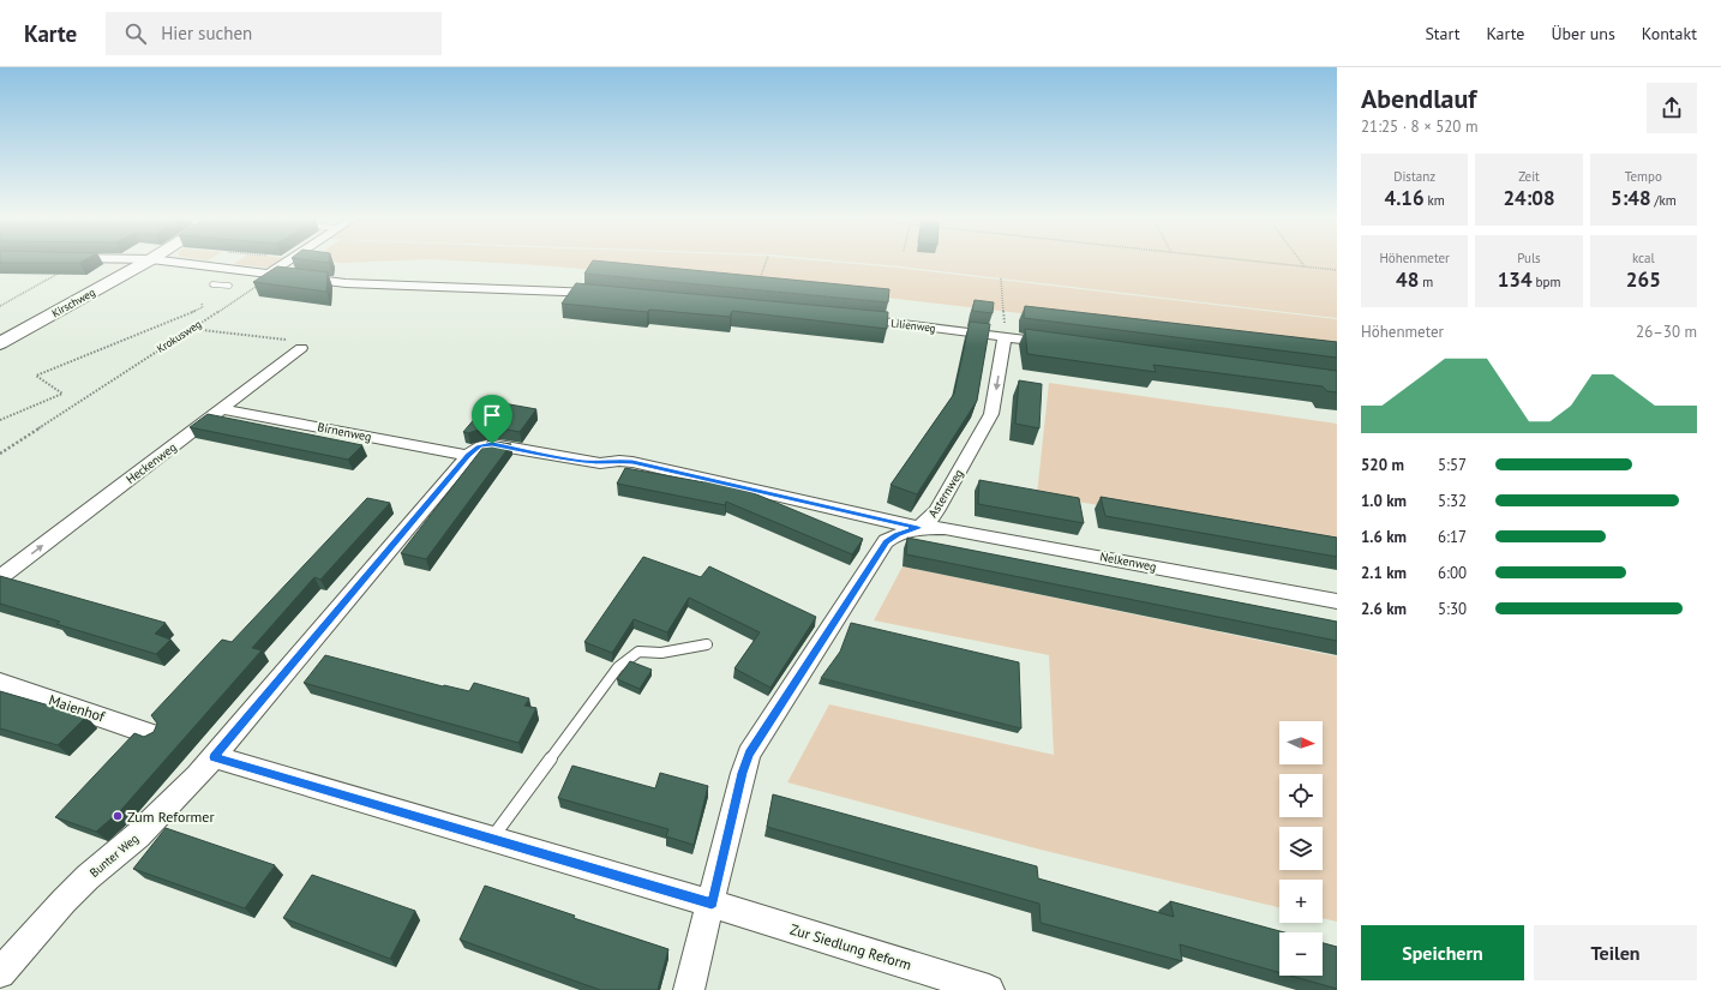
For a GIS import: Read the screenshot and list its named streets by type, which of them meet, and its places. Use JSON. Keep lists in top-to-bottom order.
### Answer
{
  "streets": {
    "main road": ["Kirschweg"],
    "street": [
      "Lilienweg",
      "Birnenweg",
      "Heckenweg",
      "Asternweg",
      "Nelkenweg",
      "Maienhof",
      "Bunter Weg",
      "Zur Siedlung Reform"
    ],
    "path": ["Krokusweg"]
  },
  "crossings": [
    ["Lilienweg", "Asternweg"],
    ["Birnenweg", "Heckenweg"],
    ["Birnenweg", "Bunter Weg"],
    ["Asternweg", "Nelkenweg"],
    ["Asternweg", "Bunter Weg"],
    ["Asternweg", "Zur Siedlung Reform"],
    ["Nelkenweg", "Bunter Weg"],
    ["Bunter Weg", "Zur Siedlung Reform"]
  ],
  "one_way": ["Heckenweg"],
  "places": ["Zum Reformer"],
  "north": "right",
  "page": {
    "header": "Karte",
    "search": "Hier suchen",
    "nav": [
      "Start",
      "Karte",
      "Über uns",
      "Kontakt"
    ],
    "heading": ["Abendlauf", "21:25 · 8 × 520 m"],
    "stats": [
      ["Distanz", "4.16 km"],
      ["Zeit", "24:08"],
      ["Tempo", "5:48 /km"],
      ["Höhenmeter", "48 m"],
      ["Puls", "134 bpm"],
      ["kcal", "265"]
    ],
    "chart": ["Höhenmeter", "26–30 m"],
    "list": [
      {
        "name": "520 m",
        "note": "5:57"
      },
      {
        "name": "1.0 km",
        "note": "5:32"
      },
      {
        "name": "1.6 km",
        "note": "6:17"
      },
      {
        "name": "2.1 km",
        "note": "6:00"
      },
      {
        "name": "2.6 km",
        "note": "5:30"
      }
    ],
    "map_buttons": ["+", "−"],
    "buttons": ["Speichern", "Teilen"]
  }
}
